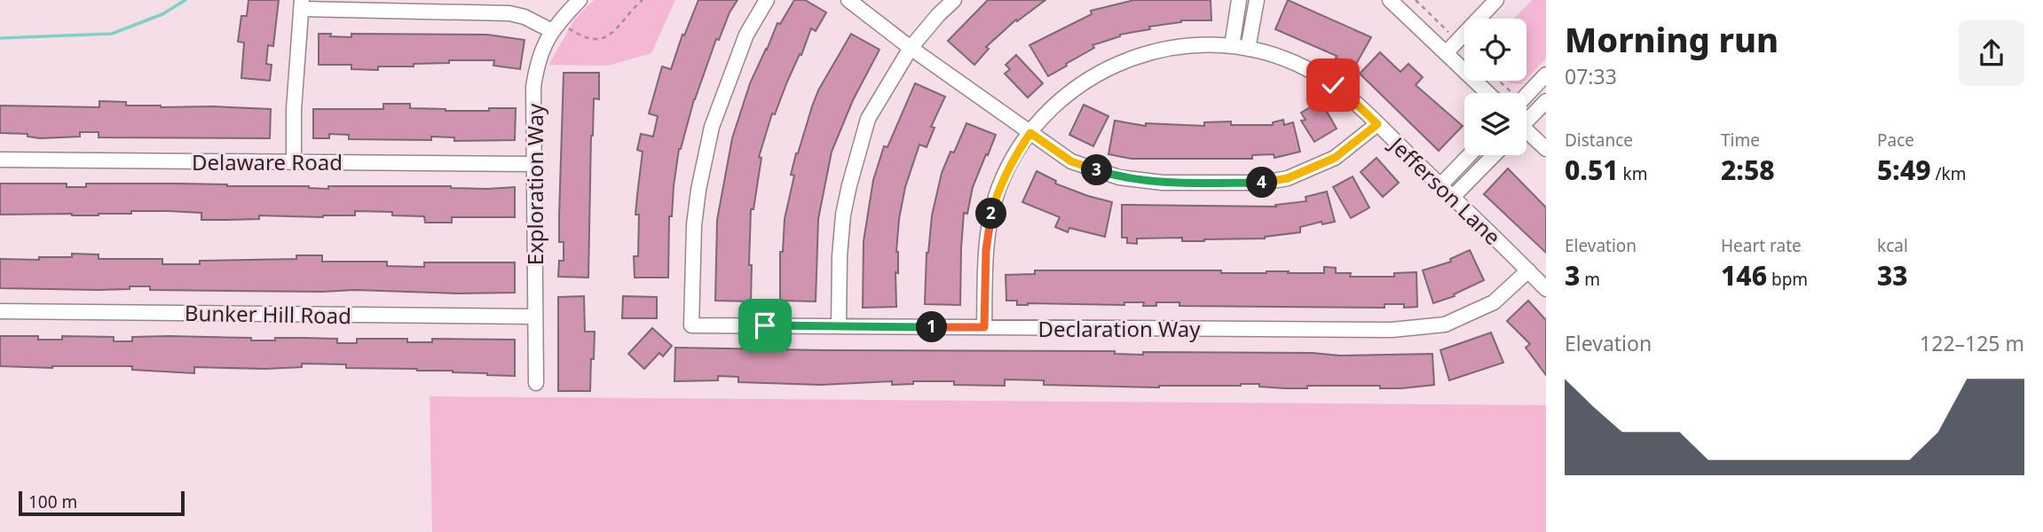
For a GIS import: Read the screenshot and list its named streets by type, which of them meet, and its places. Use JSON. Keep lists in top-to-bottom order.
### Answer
{
  "streets": {
    "street": [
      "Delaware Road",
      "Exploration Way",
      "Jefferson Lane",
      "Bunker Hill Road",
      "Declaration Way"
    ]
  },
  "crossings": [
    ["Delaware Road", "Exploration Way"],
    ["Exploration Way", "Bunker Hill Road"],
    ["Jefferson Lane", "Declaration Way"]
  ],
  "scale_bar": "100 m",
  "page": {
    "heading": ["Morning run", "07:33"],
    "stats": [
      ["Distance", "0.51 km"],
      ["Time", "2:58"],
      ["Pace", "5:49 /km"],
      ["Elevation", "3 m"],
      ["Heart rate", "146 bpm"],
      ["kcal", "33"]
    ],
    "pins": [
      "3",
      "4",
      "2",
      "1"
    ],
    "chart": ["Elevation", "122–125 m"],
    "scale": "100 m"
  }
}
